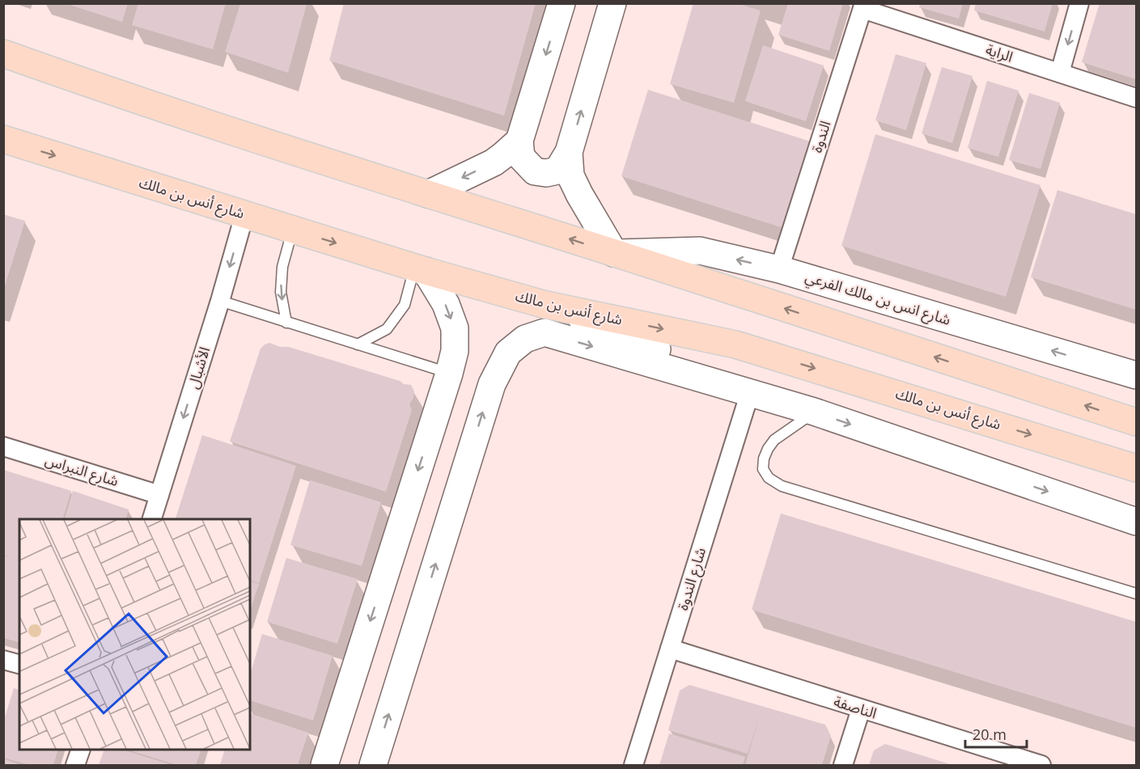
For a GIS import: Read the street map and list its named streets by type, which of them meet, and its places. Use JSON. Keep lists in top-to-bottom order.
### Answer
{
  "streets": {
    "main road": ["شارع أنس بن مالك"],
    "street": [
      "الراية",
      "الندوة",
      "شارع انس بن مالك الفرعي",
      "الأشبال",
      "شارع النبراس",
      "شارع الندوة",
      "الناصفة"
    ]
  },
  "crossings": [
    ["الراية", "الندوة"],
    ["الندوة", "شارع انس بن مالك الفرعي"],
    ["شارع أنس بن مالك", "الأشبال"],
    ["الأشبال", "شارع النبراس"],
    ["شارع الندوة", "الناصفة"]
  ],
  "one_way": ["الأشبال"],
  "scale_bar": "20 m"
}
